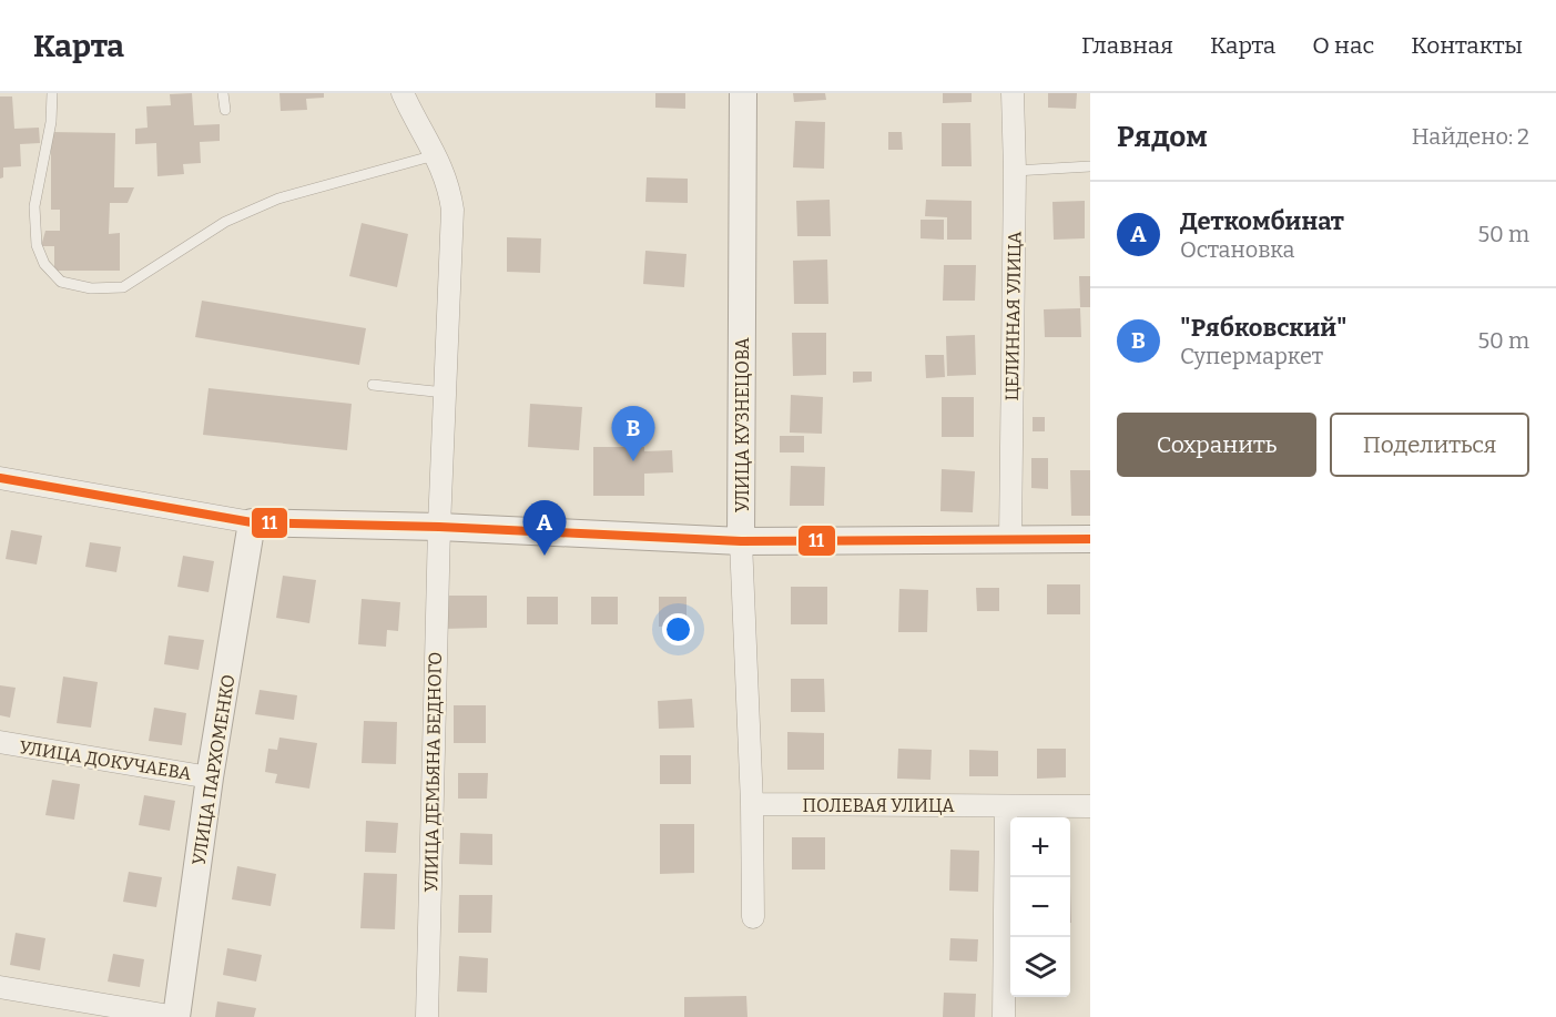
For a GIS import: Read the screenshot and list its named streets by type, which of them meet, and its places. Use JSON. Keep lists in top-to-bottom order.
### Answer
{
  "streets": {
    "street": [
      "ЦЕЛИННАЯ УЛИЦА",
      "УЛИЦА КУЗНЕЦОВА",
      "УЛИЦА ДОКУЧАЕВА",
      "УЛИЦА ПАРХОМЕНКО",
      "УЛИЦА ДЕМЬЯНА БЕДНОГО",
      "ПОЛЕВАЯ УЛИЦА"
    ]
  },
  "crossings": [
    ["УЛИЦА КУЗНЕЦОВА", "ПОЛЕВАЯ УЛИЦА"],
    ["УЛИЦА ДОКУЧАЕВА", "УЛИЦА ПАРХОМЕНКО"]
  ],
  "lines": ["transit line 11"],
  "page": {
    "header": "Карта",
    "nav": [
      "Главная",
      "Карта",
      "О нас",
      "Контакты"
    ],
    "heading": ["Рядом", "Найдено: 2"],
    "list": [
      {
        "mark": "A",
        "name": "Деткомбинат",
        "note": "Остановка",
        "value": "50 m"
      },
      {
        "mark": "B",
        "name": "\"Рябковский\"",
        "note": "Супермаркет",
        "value": "50 m"
      }
    ],
    "buttons": ["Сохранить", "Поделиться"],
    "pins": ["B", "A"],
    "map_buttons": ["+", "−"]
  }
}
